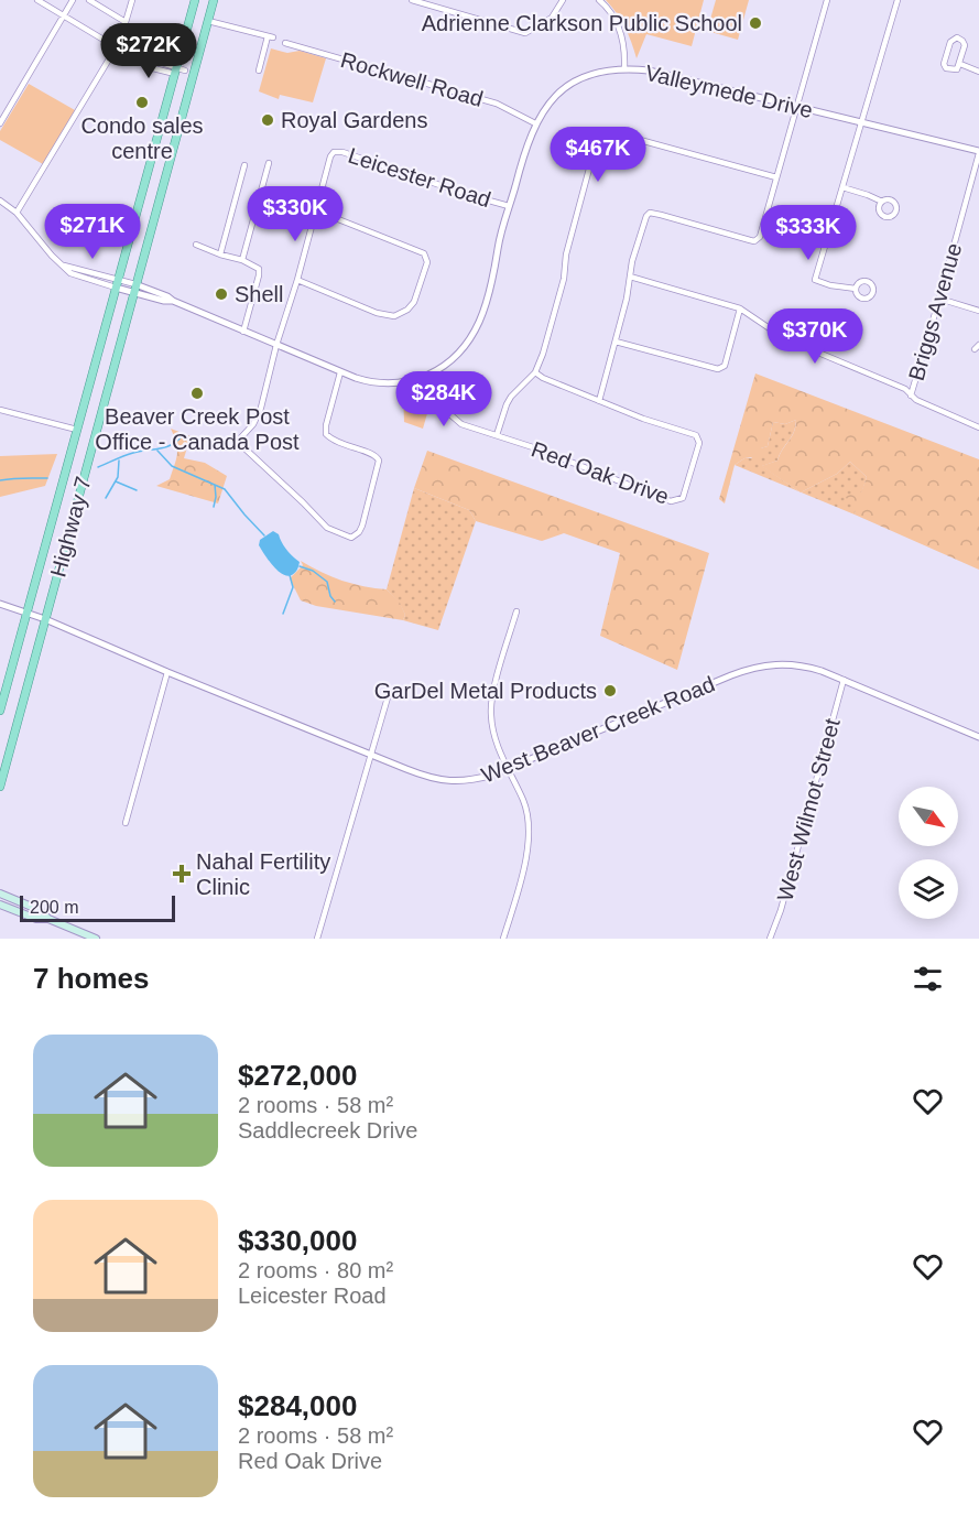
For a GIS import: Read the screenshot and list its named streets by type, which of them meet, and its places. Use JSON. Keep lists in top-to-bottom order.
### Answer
{
  "streets": {
    "main road": ["Highway 7"],
    "street": [
      "Rockwell Road",
      "Valleymede Drive",
      "Leicester Road",
      "Briggs Avenue",
      "Red Oak Drive",
      "West Beaver Creek Road",
      "West Wilmot Street"
    ]
  },
  "crossings": [
    ["Rockwell Road", "Valleymede Drive"],
    ["Valleymede Drive", "Leicester Road"],
    ["Valleymede Drive", "Briggs Avenue"],
    ["Valleymede Drive", "Red Oak Drive"],
    ["Valleymede Drive", "Highway 7"],
    ["Highway 7", "West Beaver Creek Road"],
    ["West Beaver Creek Road", "West Wilmot Street"]
  ],
  "places": {
    "other": [
      "Adrienne Clarkson Public School",
      "Condo sales centre",
      "Royal Gardens",
      "Shell",
      "Beaver Creek Post Office - Canada Post",
      "GarDel Metal Products"
    ],
    "health": ["Nahal Fertility Clinic"]
  },
  "scale_bar": "200 m",
  "north": "bottom right",
  "page": {
    "price": [
      "$272K",
      "$467K",
      "$330K",
      "$271K",
      "$333K",
      "$370K",
      "$284K"
    ],
    "scale": "200 m",
    "heading": "7 homes",
    "list": [
      {
        "name": "$272,000",
        "note": "2 rooms · 58 m² · Saddlecreek Drive"
      },
      {
        "name": "$330,000",
        "note": "2 rooms · 80 m² · Leicester Road"
      },
      {
        "name": "$284,000",
        "note": "2 rooms · 58 m² · Red Oak Drive"
      }
    ]
  }
}
